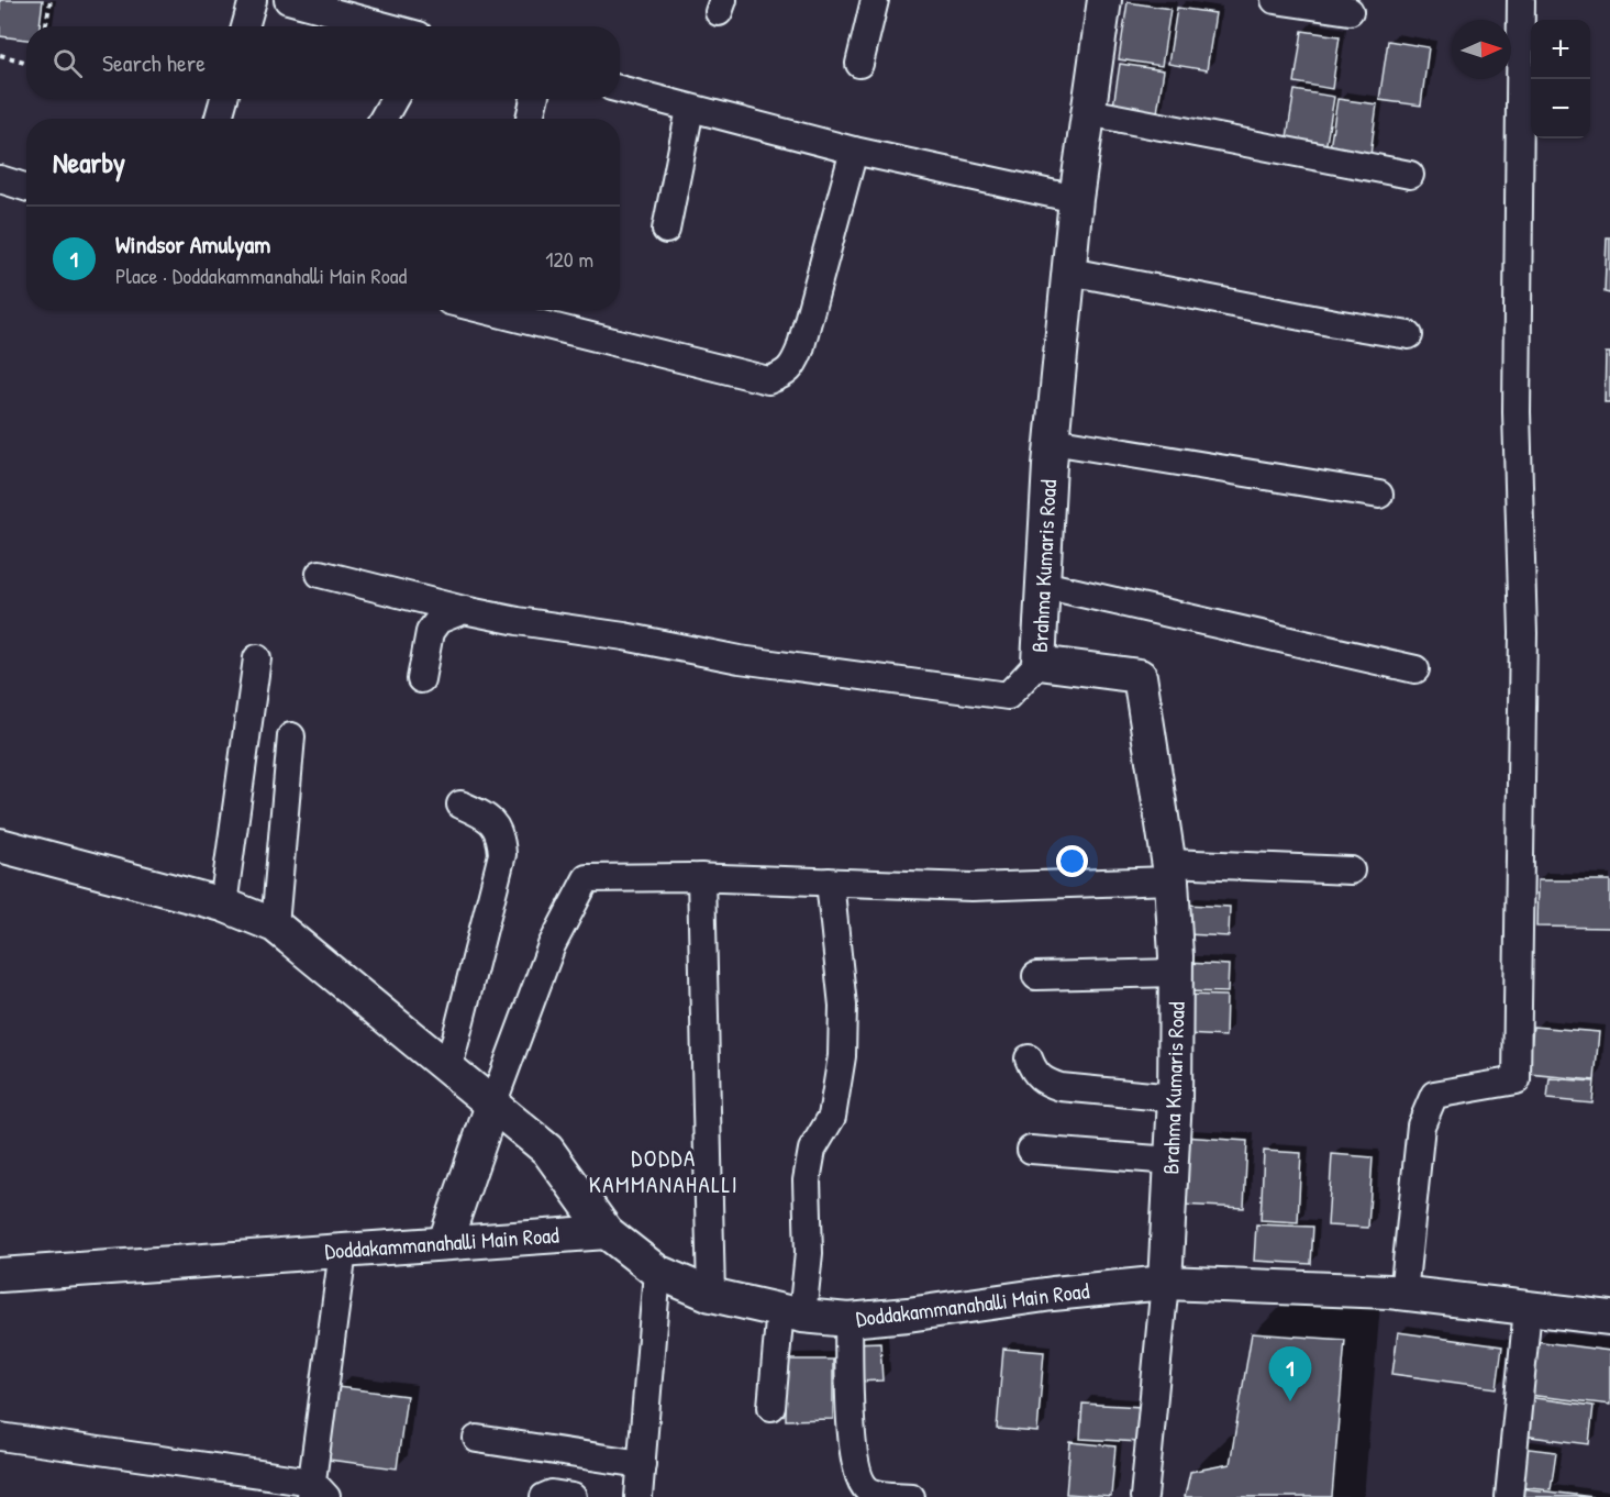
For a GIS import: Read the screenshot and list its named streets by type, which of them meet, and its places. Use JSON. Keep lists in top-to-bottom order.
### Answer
{
  "streets": {
    "street": ["Brahma Kumaris Road", "Doddakammanahalli Main Road"]
  },
  "crossings": [
    ["Brahma Kumaris Road", "Doddakammanahalli Main Road"]
  ],
  "districts": ["DODDA KAMMANAHALLI"],
  "north": "right",
  "page": {
    "map_buttons": ["+", "−"],
    "search": "Search here",
    "heading": "Nearby",
    "list": [
      {
        "mark": "1",
        "name": "Windsor Amulyam",
        "note": "Place · Doddakammanahalli Main Road",
        "value": "120 m"
      }
    ],
    "pins": "1"
  }
}
